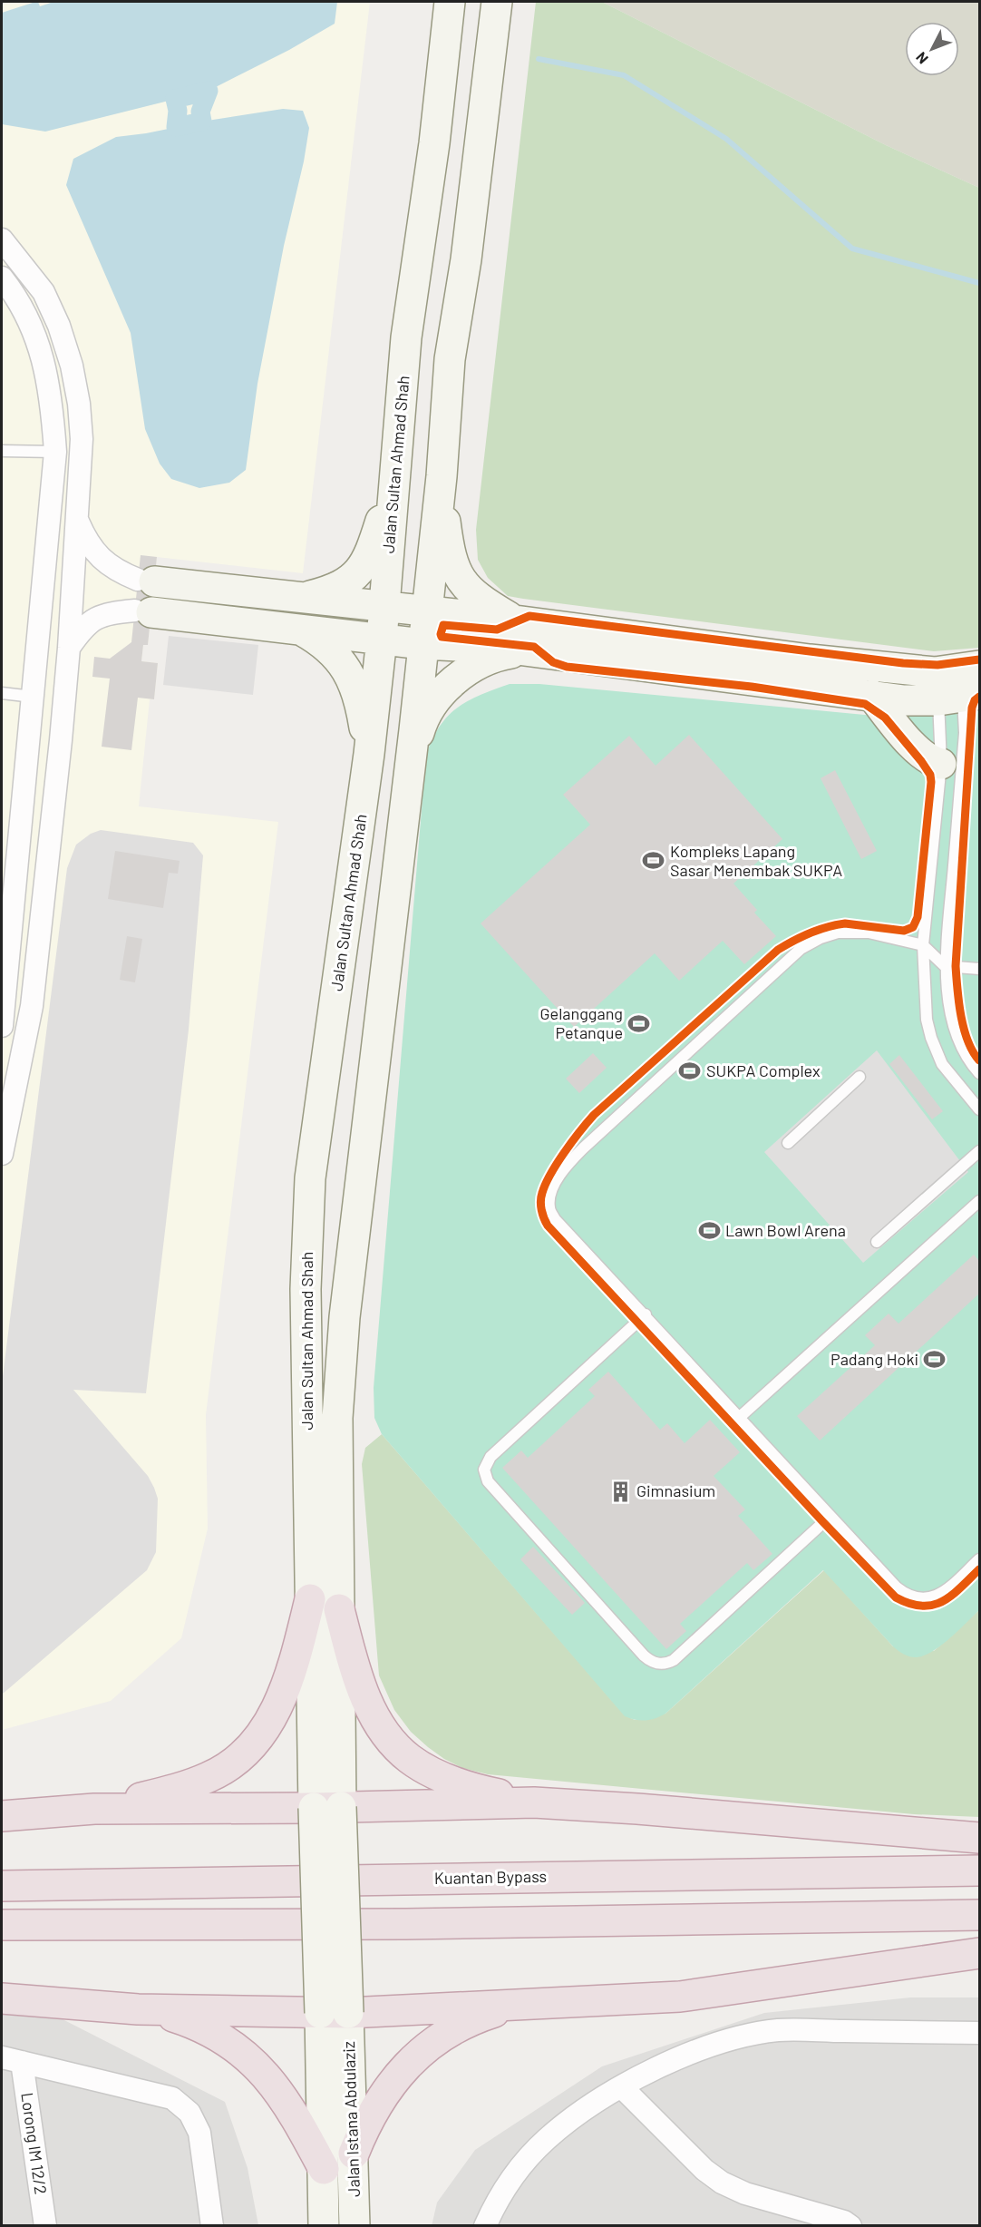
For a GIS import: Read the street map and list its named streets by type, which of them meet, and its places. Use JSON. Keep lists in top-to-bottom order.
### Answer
{
  "streets": {
    "highway": ["Kuantan Bypass"],
    "main road": ["Jalan Sultan Ahmad Shah", "Jalan Istana Abdulaziz"],
    "street": ["Lorong IM 12/2"]
  },
  "places": {
    "sports": [
      "Kompleks Lapang Sasar Menembak SUKPA",
      "Gelanggang Petanque",
      "SUKPA Complex",
      "Lawn Bowl Arena",
      "Padang Hoki"
    ],
    "building": ["Gimnasium"]
  },
  "north": "bottom left"
}
